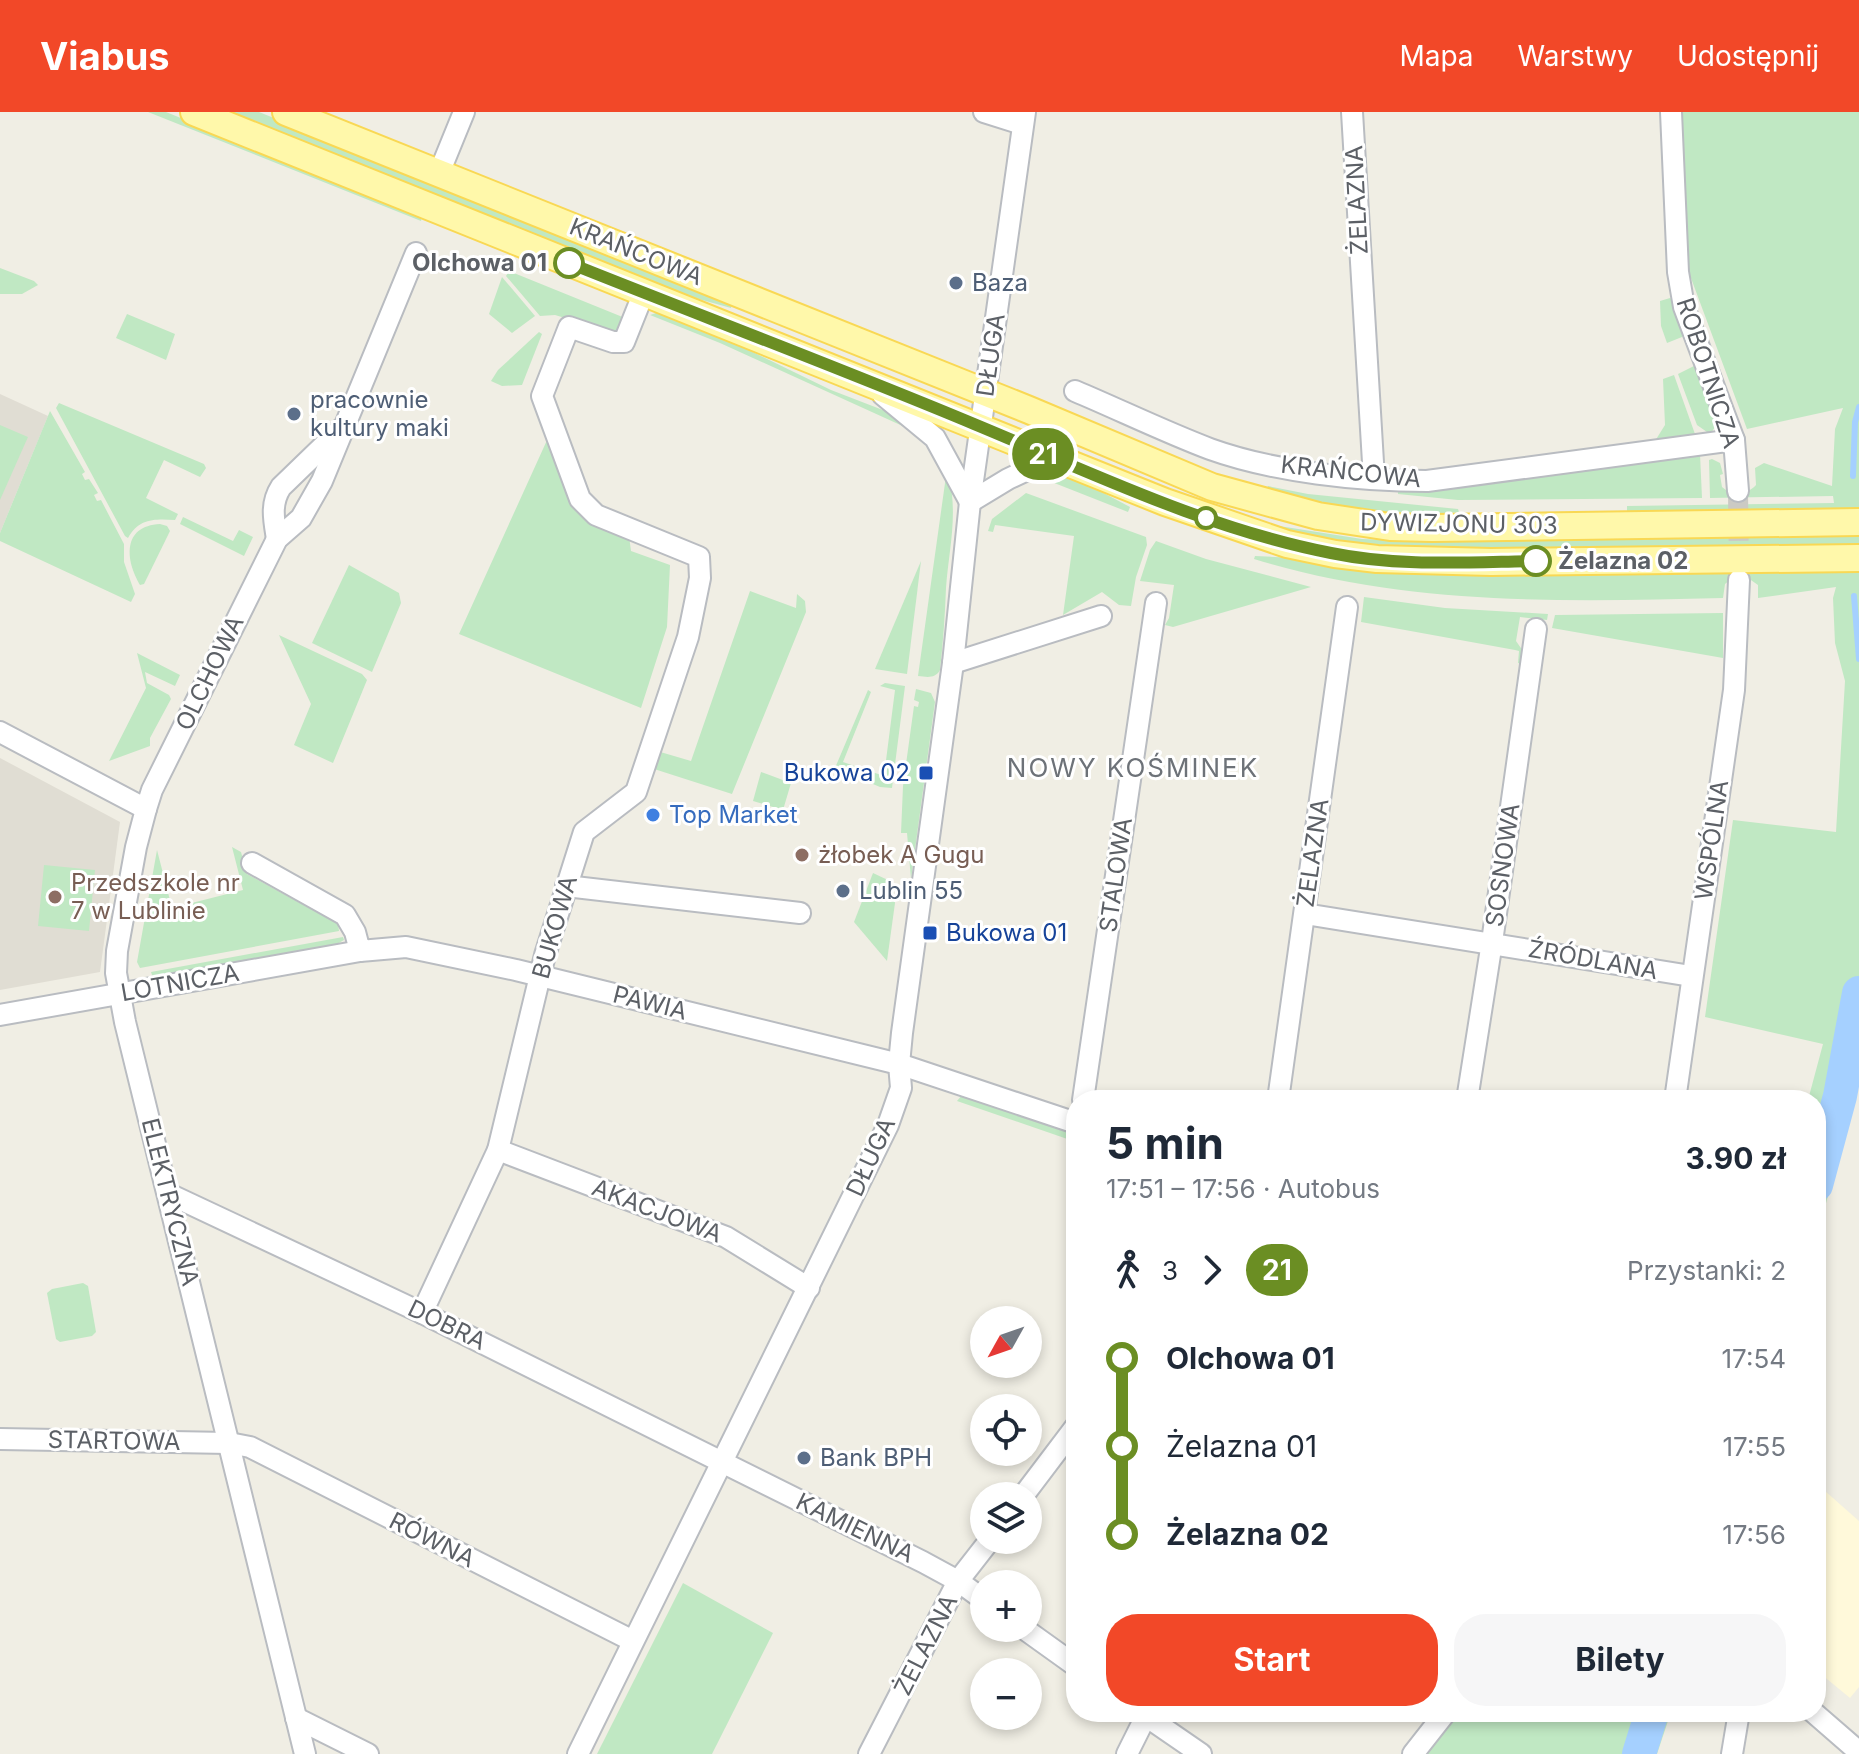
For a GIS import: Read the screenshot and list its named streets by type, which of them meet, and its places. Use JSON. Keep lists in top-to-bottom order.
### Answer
{
  "streets": {
    "main road": ["KRAŃCOWA", "DYWIZJONU 303"],
    "street": [
      "ŻELAZNA",
      "DŁUGA",
      "ROBOTNICZA",
      "OLCHOWA",
      "WSPÓLNA",
      "SOSNOWA",
      "STALOWA",
      "BUKOWA",
      "ŹRÓDLANA",
      "LOTNICZA",
      "PAWIA",
      "ELEKTRYCZNA",
      "AKACJOWA",
      "DOBRA",
      "STARTOWA",
      "KAMIENNA",
      "RÓWNA"
    ]
  },
  "crossings": [
    ["ŻELAZNA", "KRAŃCOWA"],
    ["ŻELAZNA", "ŹRÓDLANA"],
    ["ŻELAZNA", "KAMIENNA"],
    ["KRAŃCOWA", "DŁUGA"],
    ["KRAŃCOWA", "ROBOTNICZA"],
    ["KRAŃCOWA", "DYWIZJONU 303"],
    ["KRAŃCOWA", "BUKOWA"],
    ["DŁUGA", "DYWIZJONU 303"],
    ["DŁUGA", "PAWIA"],
    ["DŁUGA", "AKACJOWA"],
    ["DŁUGA", "DOBRA"],
    ["DŁUGA", "KAMIENNA"],
    ["DŁUGA", "RÓWNA"],
    ["OLCHOWA", "ELEKTRYCZNA"],
    ["WSPÓLNA", "ŹRÓDLANA"],
    ["SOSNOWA", "ŹRÓDLANA"],
    ["BUKOWA", "PAWIA"],
    ["BUKOWA", "AKACJOWA"],
    ["BUKOWA", "DOBRA"],
    ["LOTNICZA", "PAWIA"],
    ["LOTNICZA", "ELEKTRYCZNA"],
    ["ELEKTRYCZNA", "DOBRA"],
    ["ELEKTRYCZNA", "STARTOWA"],
    ["ELEKTRYCZNA", "RÓWNA"],
    ["DOBRA", "KAMIENNA"],
    ["STARTOWA", "RÓWNA"]
  ],
  "districts": ["NOWY KOŚMINEK"],
  "places": {
    "other": [
      "Olchowa 01",
      "Baza",
      "pracownie kultury maki",
      "Żelazna 02",
      "Top Market",
      "żłobek A Gugu",
      "Lublin 55",
      "Przedszkole nr 7 w Lublinie",
      "Bank BPH"
    ],
    "transit": ["Bukowa 02", "Bukowa 01"]
  },
  "lines": ["bus line 21"],
  "north": "bottom left",
  "page": {
    "header": "Viabus",
    "nav": ["Mapa", "Warstwy", "Udostępnij"],
    "on_map": "21",
    "heading": ["5 min", "17:51 – 17:56 · Autobus", "3.90 zł"],
    "legs": ["3", "21", "Przystanki: 2"],
    "map_buttons": ["+", "−"],
    "list": [
      {
        "name": "Olchowa 01",
        "value": "17:54"
      },
      {
        "name": "Żelazna 01",
        "value": "17:55"
      },
      {
        "name": "Żelazna 02",
        "value": "17:56"
      }
    ],
    "buttons": ["Start", "Bilety"]
  }
}
